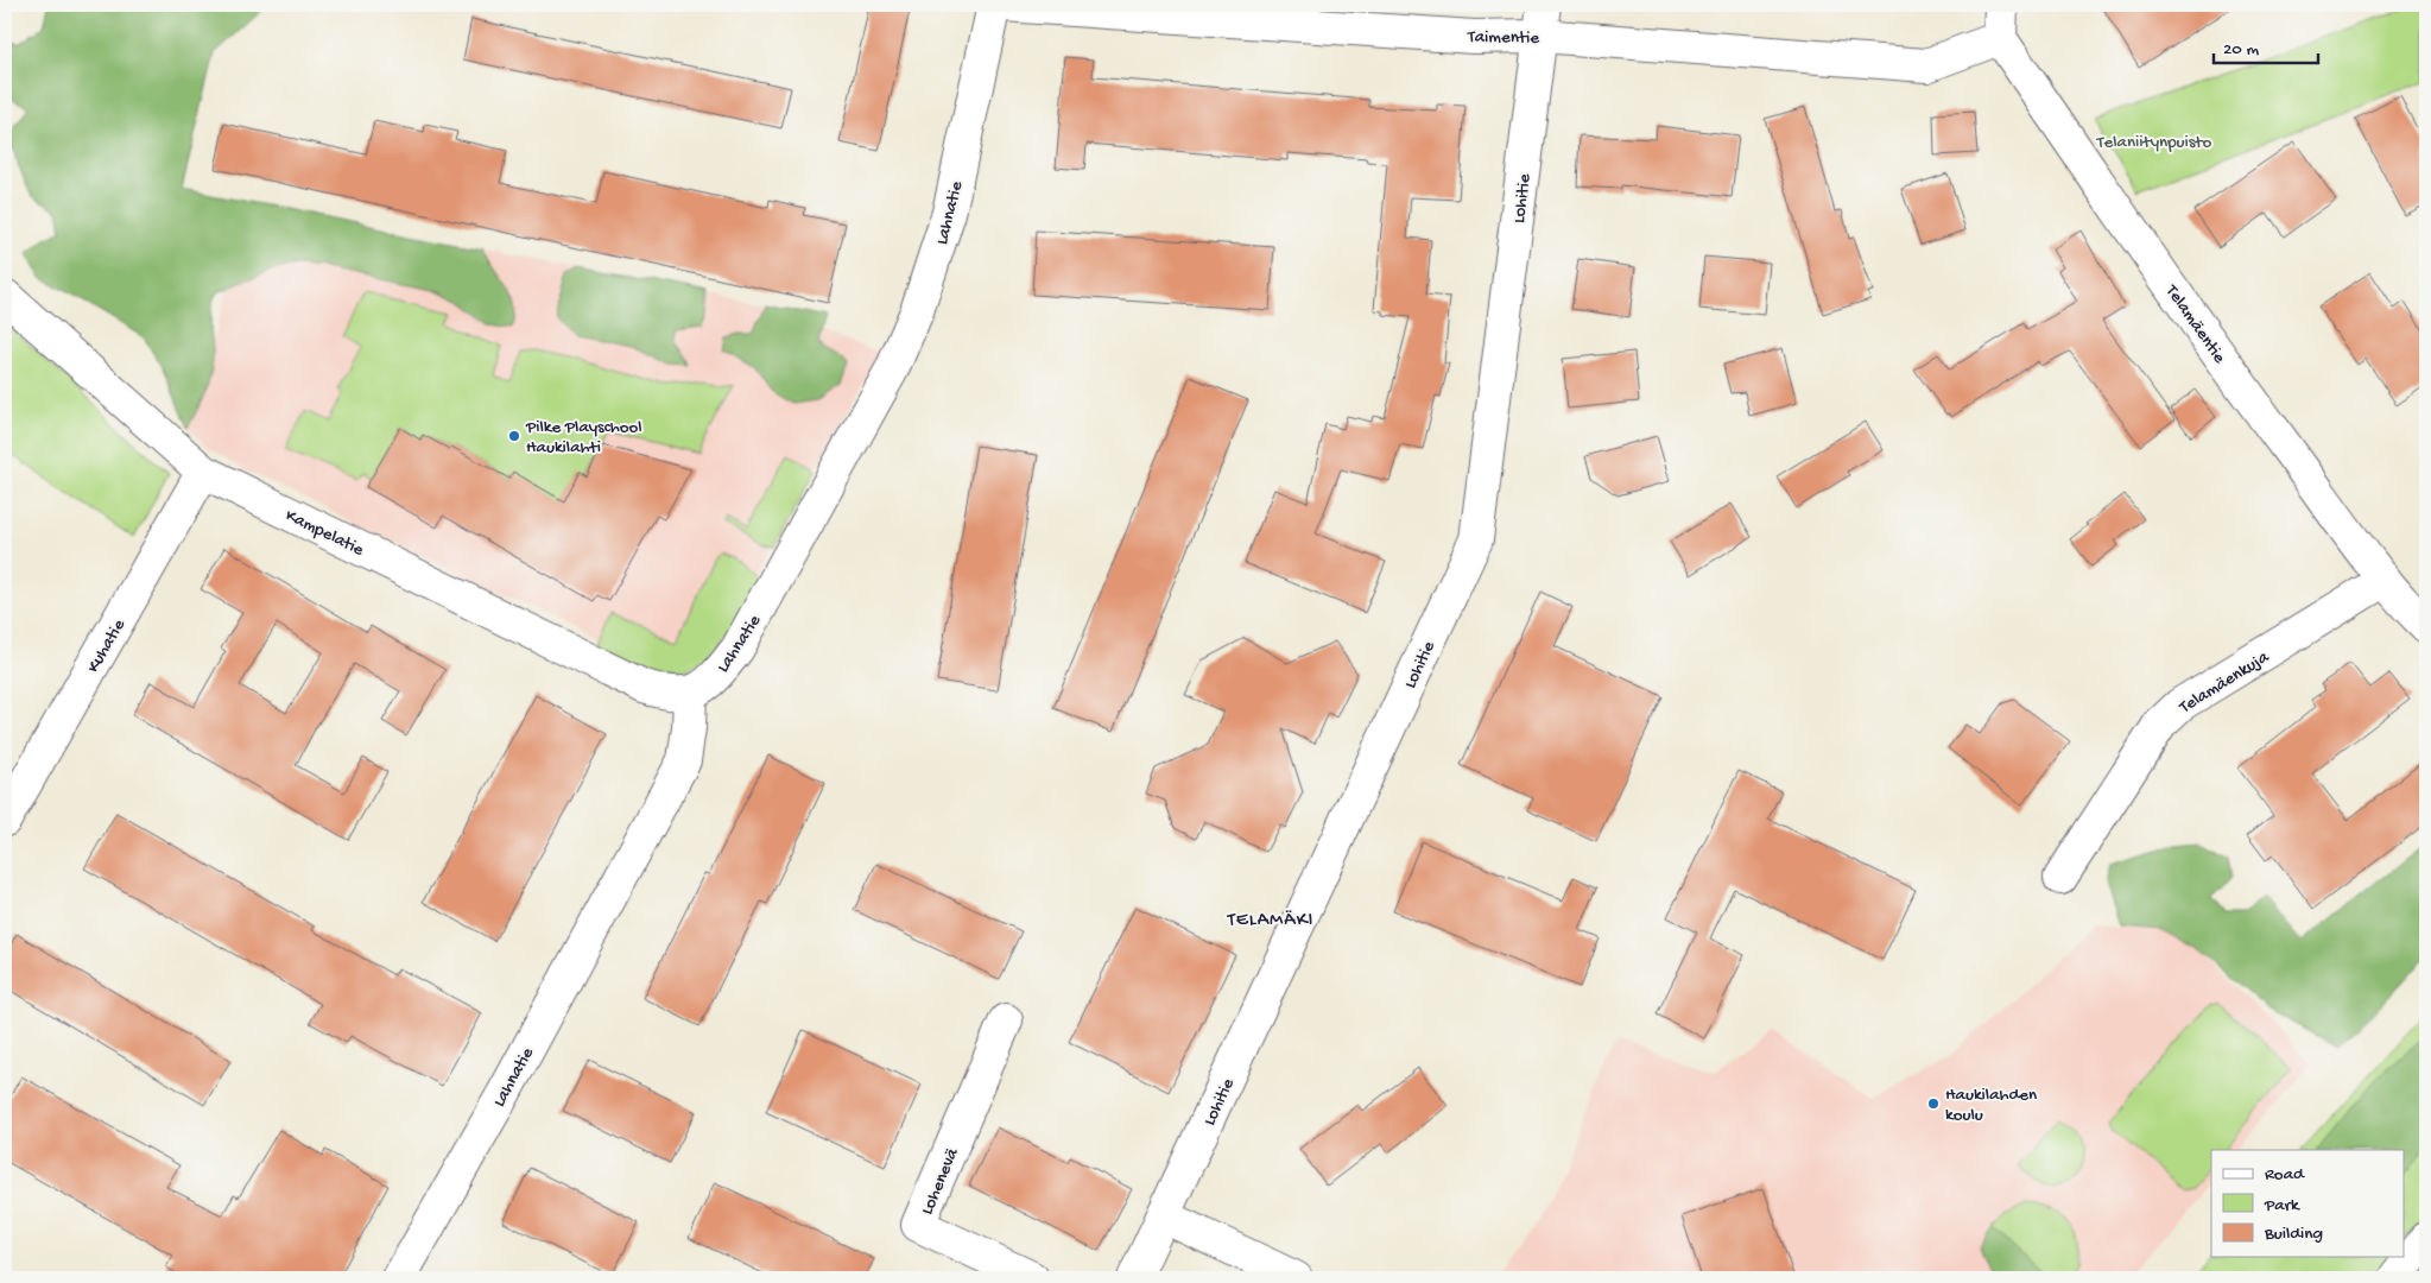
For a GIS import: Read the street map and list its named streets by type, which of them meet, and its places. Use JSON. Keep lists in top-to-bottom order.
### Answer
{
  "streets": {
    "main road": [
      "Taimentie",
      "Lohitie",
      "Lahnatie",
      "Telamäentie",
      "Kampelatie",
      "Kuhatie",
      "Telamäenkuja",
      "Lohenevä"
    ]
  },
  "crossings": [
    ["Taimentie", "Lohitie"],
    ["Taimentie", "Telamäentie"],
    ["Lahnatie", "Kampelatie"],
    ["Telamäentie", "Telamäenkuja"],
    ["Kampelatie", "Kuhatie"]
  ],
  "districts": ["TELAMÄKI"],
  "parks": ["Telaniitynpuisto"],
  "places": ["Pilke Playschool Haukilahti", "Haukilahden koulu"],
  "legend": ["Road", "Park", "Building"],
  "scale_bar": "20 m"
}
